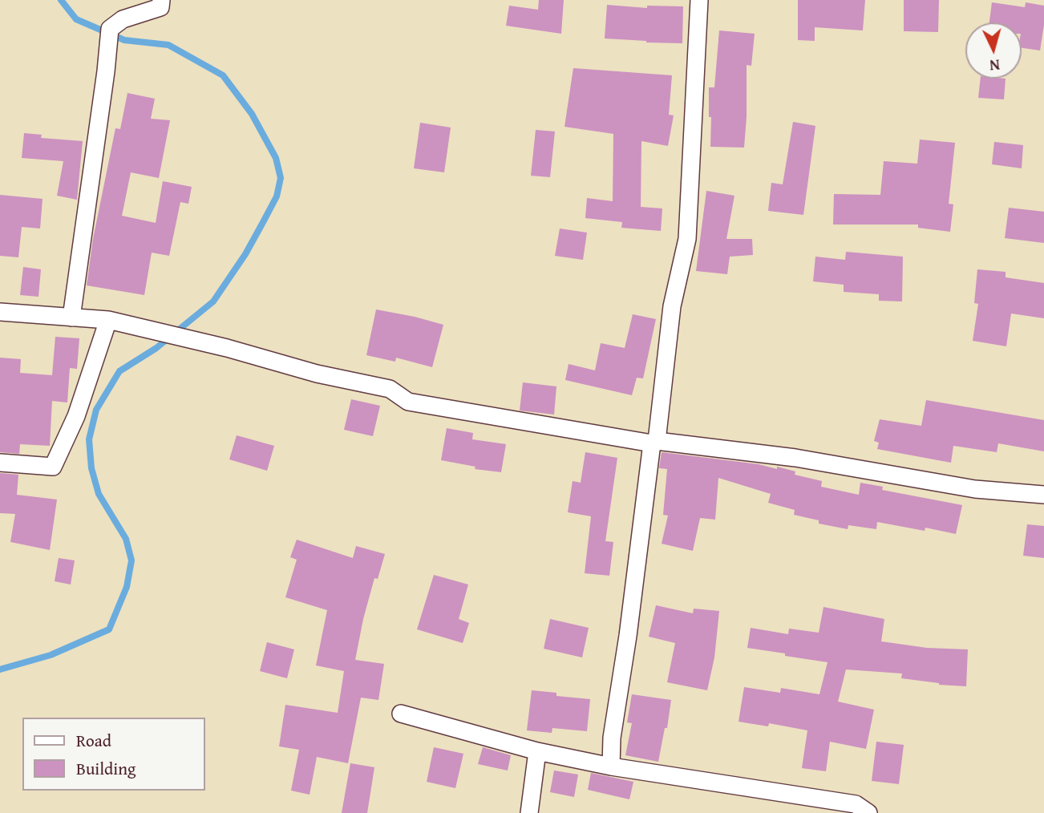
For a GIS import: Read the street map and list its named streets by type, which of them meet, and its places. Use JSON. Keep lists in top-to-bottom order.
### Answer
{
  "legend": ["Road", "Building"],
  "north": "bottom"
}
